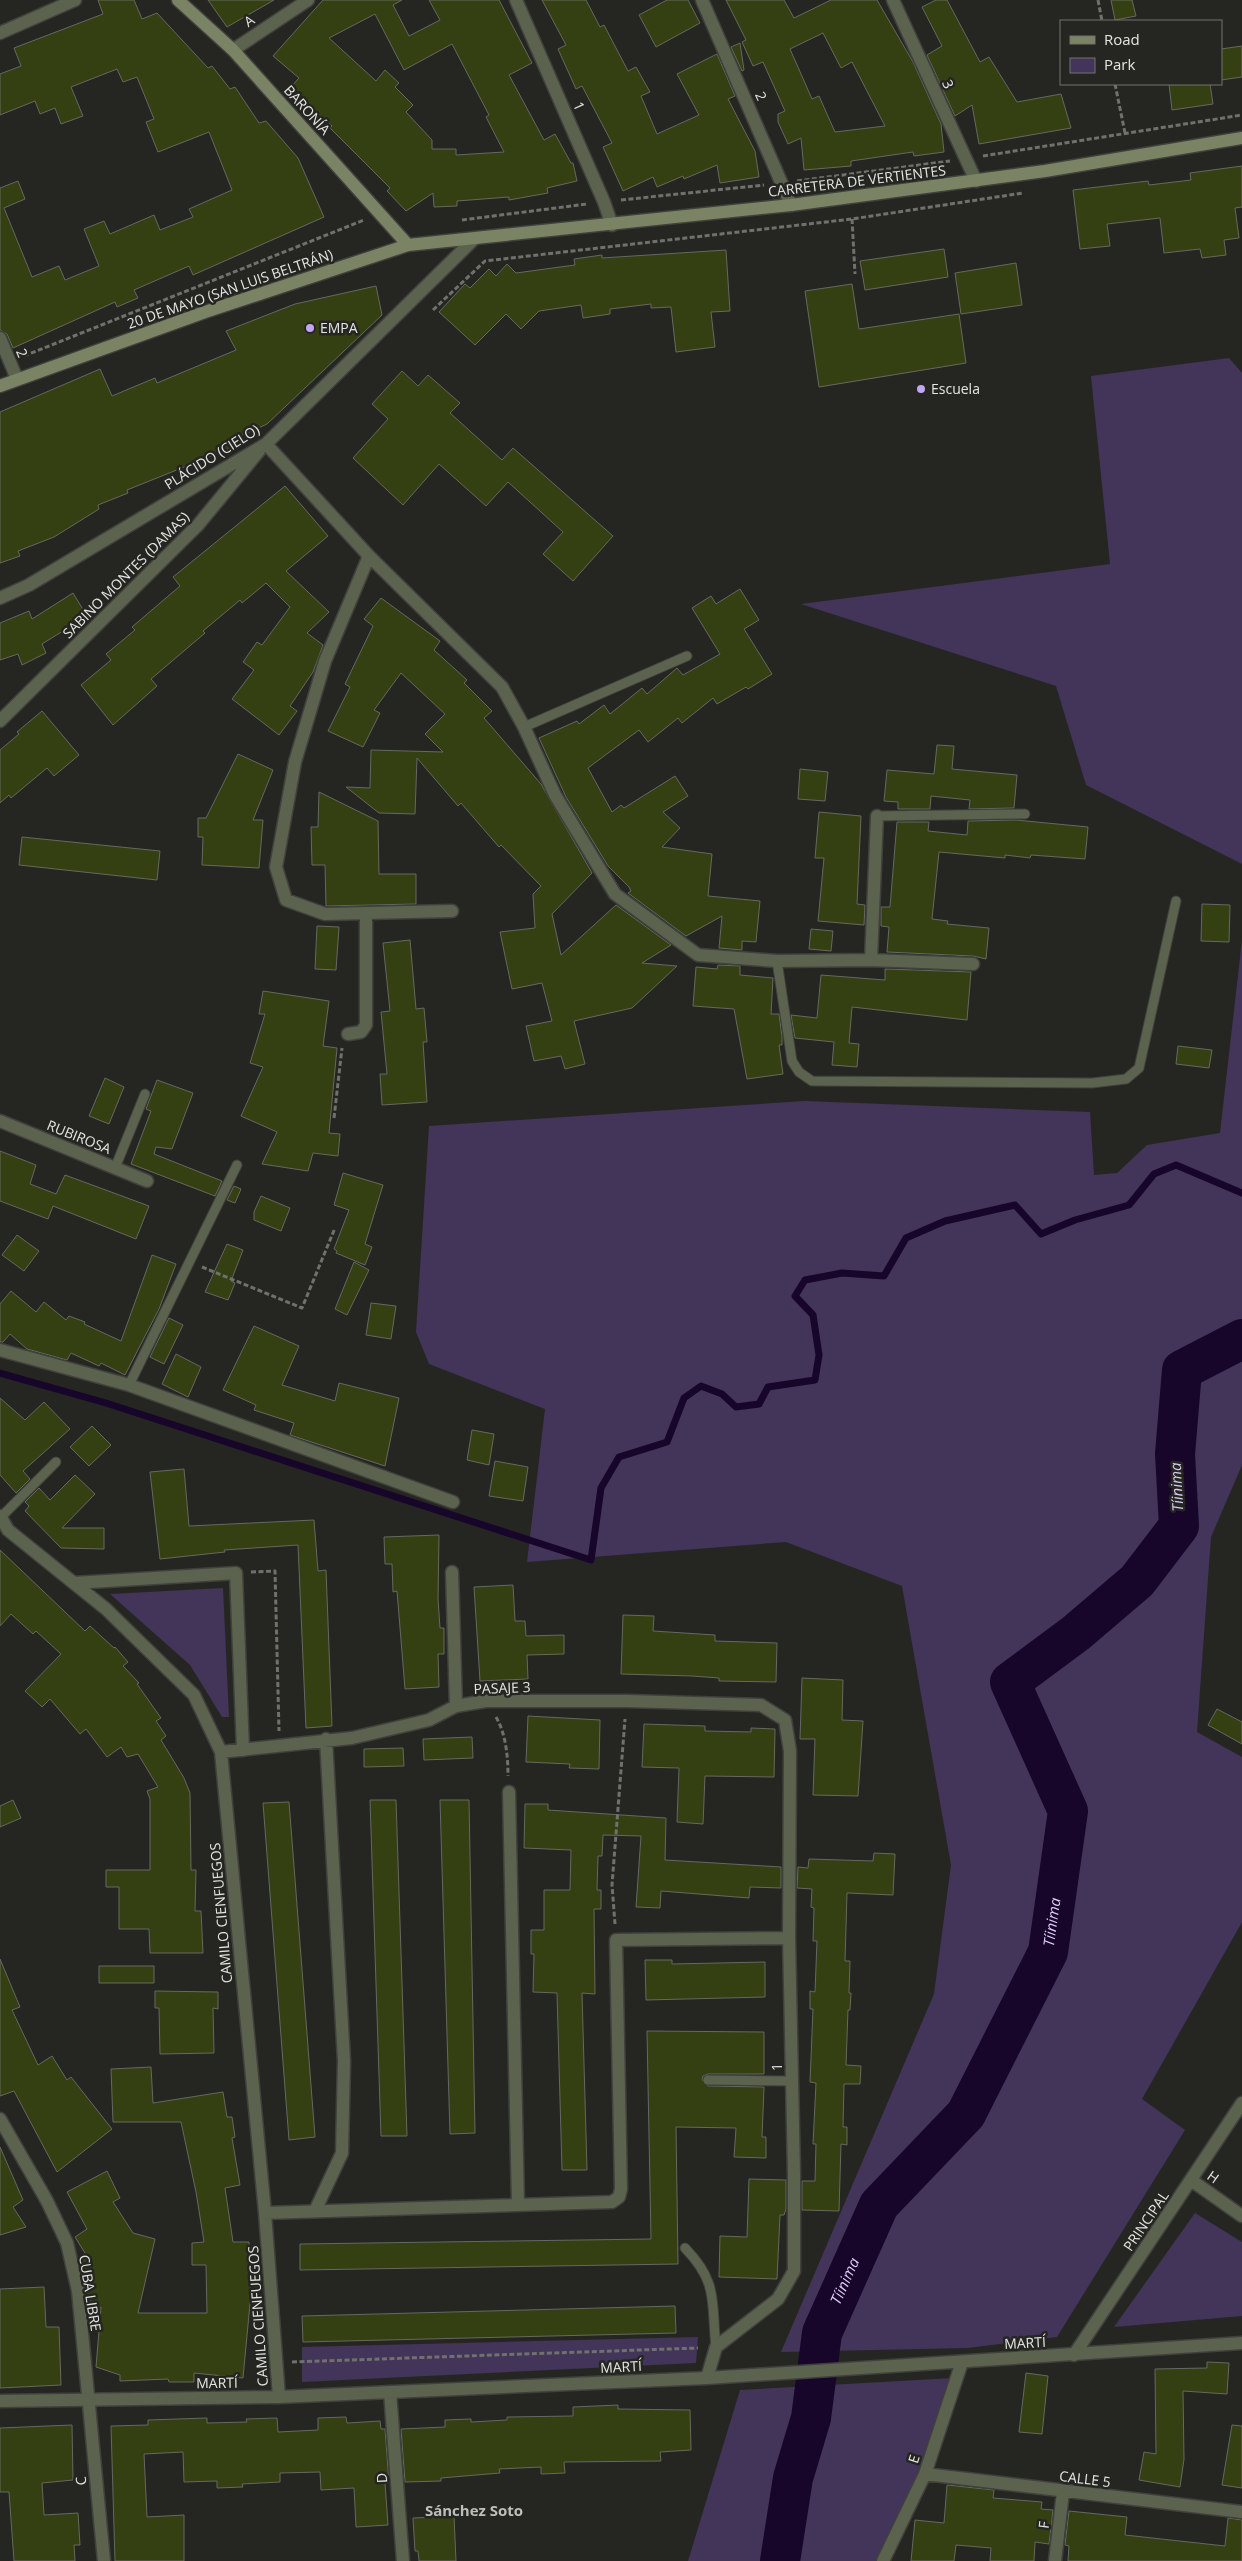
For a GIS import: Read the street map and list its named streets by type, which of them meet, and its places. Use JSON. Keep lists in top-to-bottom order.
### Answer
{
  "streets": {
    "main road": ["BARONÍA", "CARRETERA DE VERTIENTES", "20 DE MAYO (SAN LUIS BELTRÁN)"],
    "street": [
      "A",
      "3",
      "2",
      "1",
      "PLÁCIDO (CIELO)",
      "SABINO MONTES (DAMAS)",
      "RUBIROSA",
      "PASAJE 3",
      "CAMILO CIENFUEGOS",
      "H",
      "PRINCIPAL",
      "CUBA LIBRE",
      "MARTÍ",
      "E",
      "D",
      "CALLE 5",
      "C",
      "F"
    ]
  },
  "crossings": [
    ["A", "BARONÍA"],
    ["3", "CARRETERA DE VERTIENTES"],
    ["2", "CARRETERA DE VERTIENTES"],
    ["2", "20 DE MAYO (SAN LUIS BELTRÁN)"],
    ["1", "CARRETERA DE VERTIENTES"],
    ["1", "PASAJE 3"],
    ["BARONÍA", "20 DE MAYO (SAN LUIS BELTRÁN)"],
    ["CARRETERA DE VERTIENTES", "20 DE MAYO (SAN LUIS BELTRÁN)"],
    ["CARRETERA DE VERTIENTES", "PLÁCIDO (CIELO)"],
    ["20 DE MAYO (SAN LUIS BELTRÁN)", "PLÁCIDO (CIELO)"],
    ["PLÁCIDO (CIELO)", "SABINO MONTES (DAMAS)"],
    ["PASAJE 3", "CAMILO CIENFUEGOS"],
    ["CAMILO CIENFUEGOS", "MARTÍ"],
    ["H", "PRINCIPAL"],
    ["PRINCIPAL", "MARTÍ"],
    ["CUBA LIBRE", "MARTÍ"],
    ["CUBA LIBRE", "C"],
    ["MARTÍ", "E"],
    ["MARTÍ", "D"],
    ["MARTÍ", "C"],
    ["E", "CALLE 5"],
    ["CALLE 5", "F"]
  ],
  "districts": ["Sánchez Soto"],
  "water": ["Tíinima"],
  "places": ["EMPA", "Escuela"],
  "legend": ["Road", "Park"]
}
